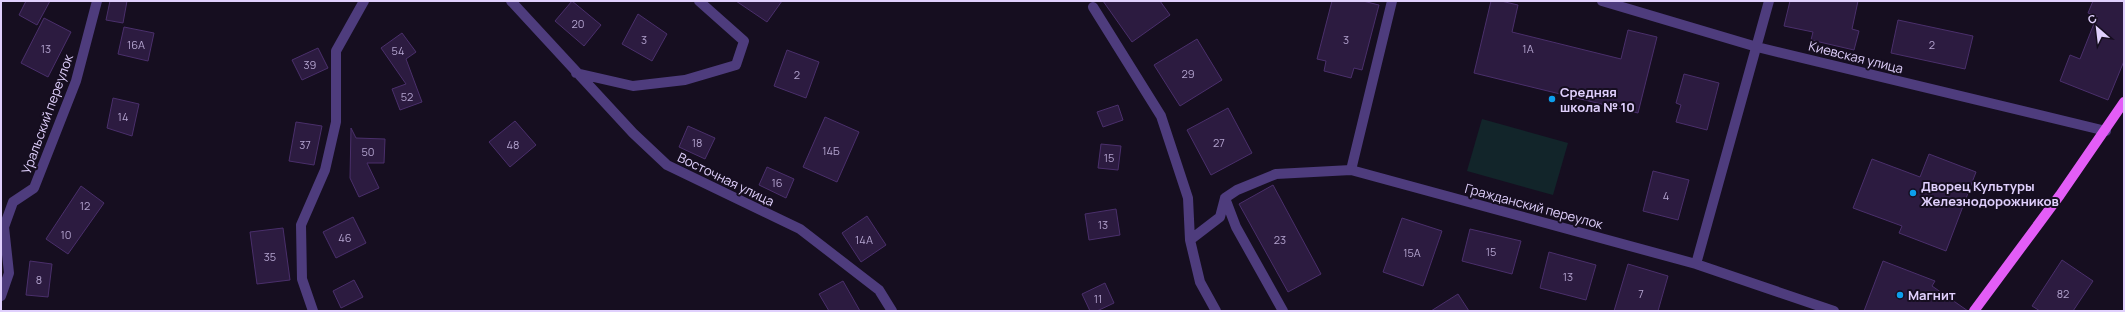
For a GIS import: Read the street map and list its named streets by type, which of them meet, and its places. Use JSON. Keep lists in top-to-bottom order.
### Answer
{
  "streets": {
    "street": [
      "Киевская улица",
      "Уральский переулок",
      "Восточная улица",
      "Гражданский переулок"
    ]
  },
  "places": ["Средняя школа № 10", "Дворец Культуры Железнодорожников", "Магнит"],
  "house_numbers": [
    "20",
    "3",
    "3",
    "16А",
    "2",
    "13",
    "1А",
    "54",
    "39",
    "29",
    "2",
    "52",
    "14",
    "18",
    "27",
    "37",
    "48",
    "14Б",
    "50",
    "15",
    "16",
    "4",
    "12",
    "13",
    "10",
    "46",
    "14А",
    "23",
    "15",
    "15А",
    "35",
    "13",
    "8",
    "7",
    "82",
    "11"
  ],
  "north": "top left"
}
